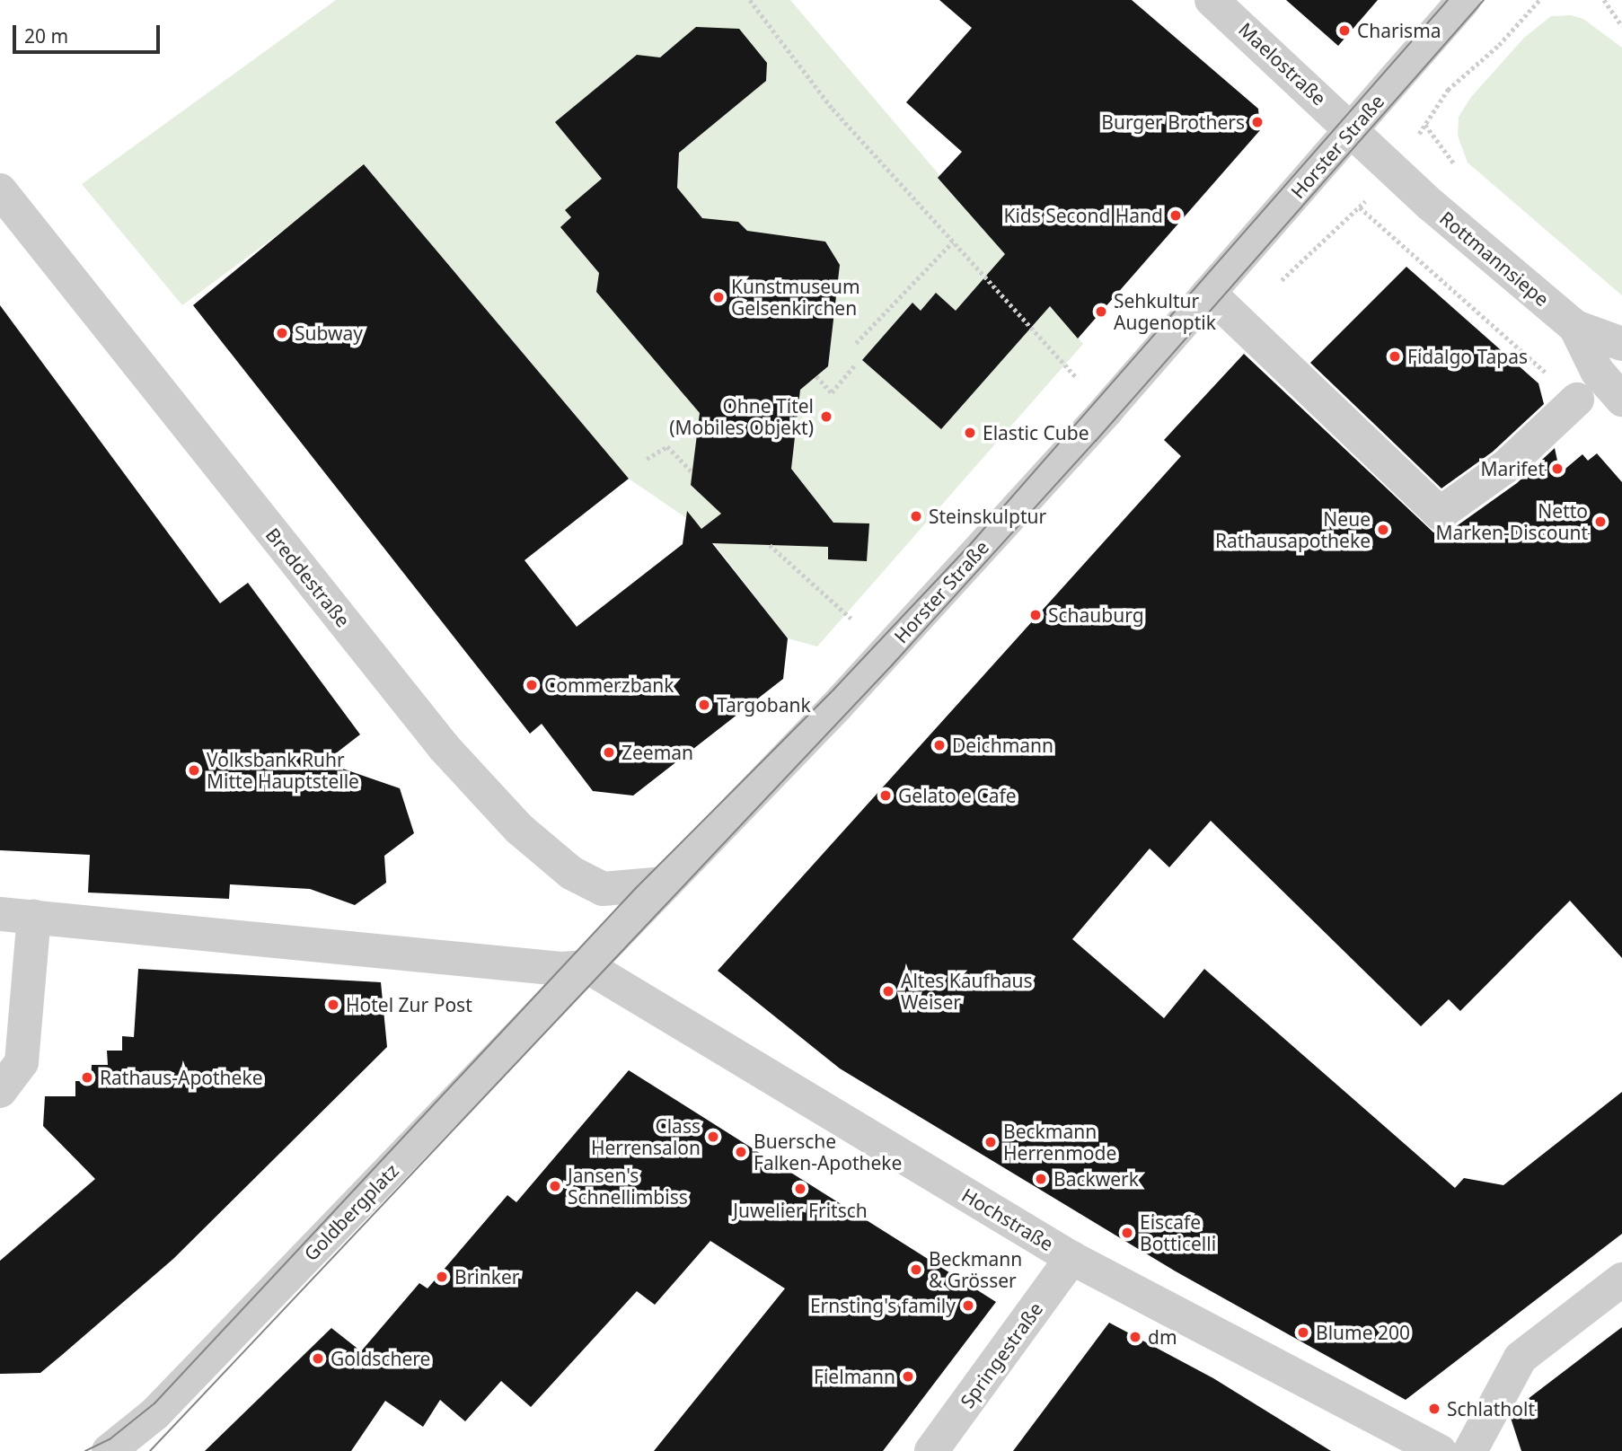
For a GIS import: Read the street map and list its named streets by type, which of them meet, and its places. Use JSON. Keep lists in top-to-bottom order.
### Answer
{
  "streets": {
    "street": [
      "Maelostraße",
      "Horster Straße",
      "Rottmannsiepe",
      "Breddestraße",
      "Goldbergplatz",
      "Hochstraße",
      "Springestraße"
    ]
  },
  "crossings": [
    ["Maelostraße", "Horster Straße"],
    ["Maelostraße", "Rottmannsiepe"],
    ["Horster Straße", "Rottmannsiepe"],
    ["Horster Straße", "Breddestraße"],
    ["Horster Straße", "Goldbergplatz"],
    ["Breddestraße", "Goldbergplatz"],
    ["Goldbergplatz", "Hochstraße"],
    ["Hochstraße", "Springestraße"]
  ],
  "places": [
    "Charisma",
    "Burger Brothers",
    "Kids Second Hand",
    "Kunstmuseum Gelsenkirchen",
    "Sehkultur Augenoptik",
    "Subway",
    "Fidalgo Tapas",
    "Ohne Titel (Mobiles Objekt)",
    "Elastic Cube",
    "Marifet",
    "Steinskulptur",
    "Netto Marken-Discount",
    "Neue Rathausapotheke",
    "Schauburg",
    "Commerzbank",
    "Targobank",
    "Deichmann",
    "Zeeman",
    "Volksbank Ruhr Mitte Hauptstelle",
    "Gelato e Cafe",
    "Altes Kaufhaus Weiser",
    "Hotel Zur Post",
    "Rathaus-Apotheke",
    "Class Herrensalon",
    "Beckmann Herrenmode",
    "Buersche Falken-Apotheke",
    "Backwerk",
    "Jansen's Schnellimbiss",
    "Juwelier Fritsch",
    "Eiscafe Botticelli",
    "Beckmann & Grösser",
    "Brinker",
    "Ernsting's family",
    "Blume 200",
    "dm",
    "Goldschere",
    "Fielmann",
    "Schlatholt"
  ],
  "scale_bar": "20 m"
}
